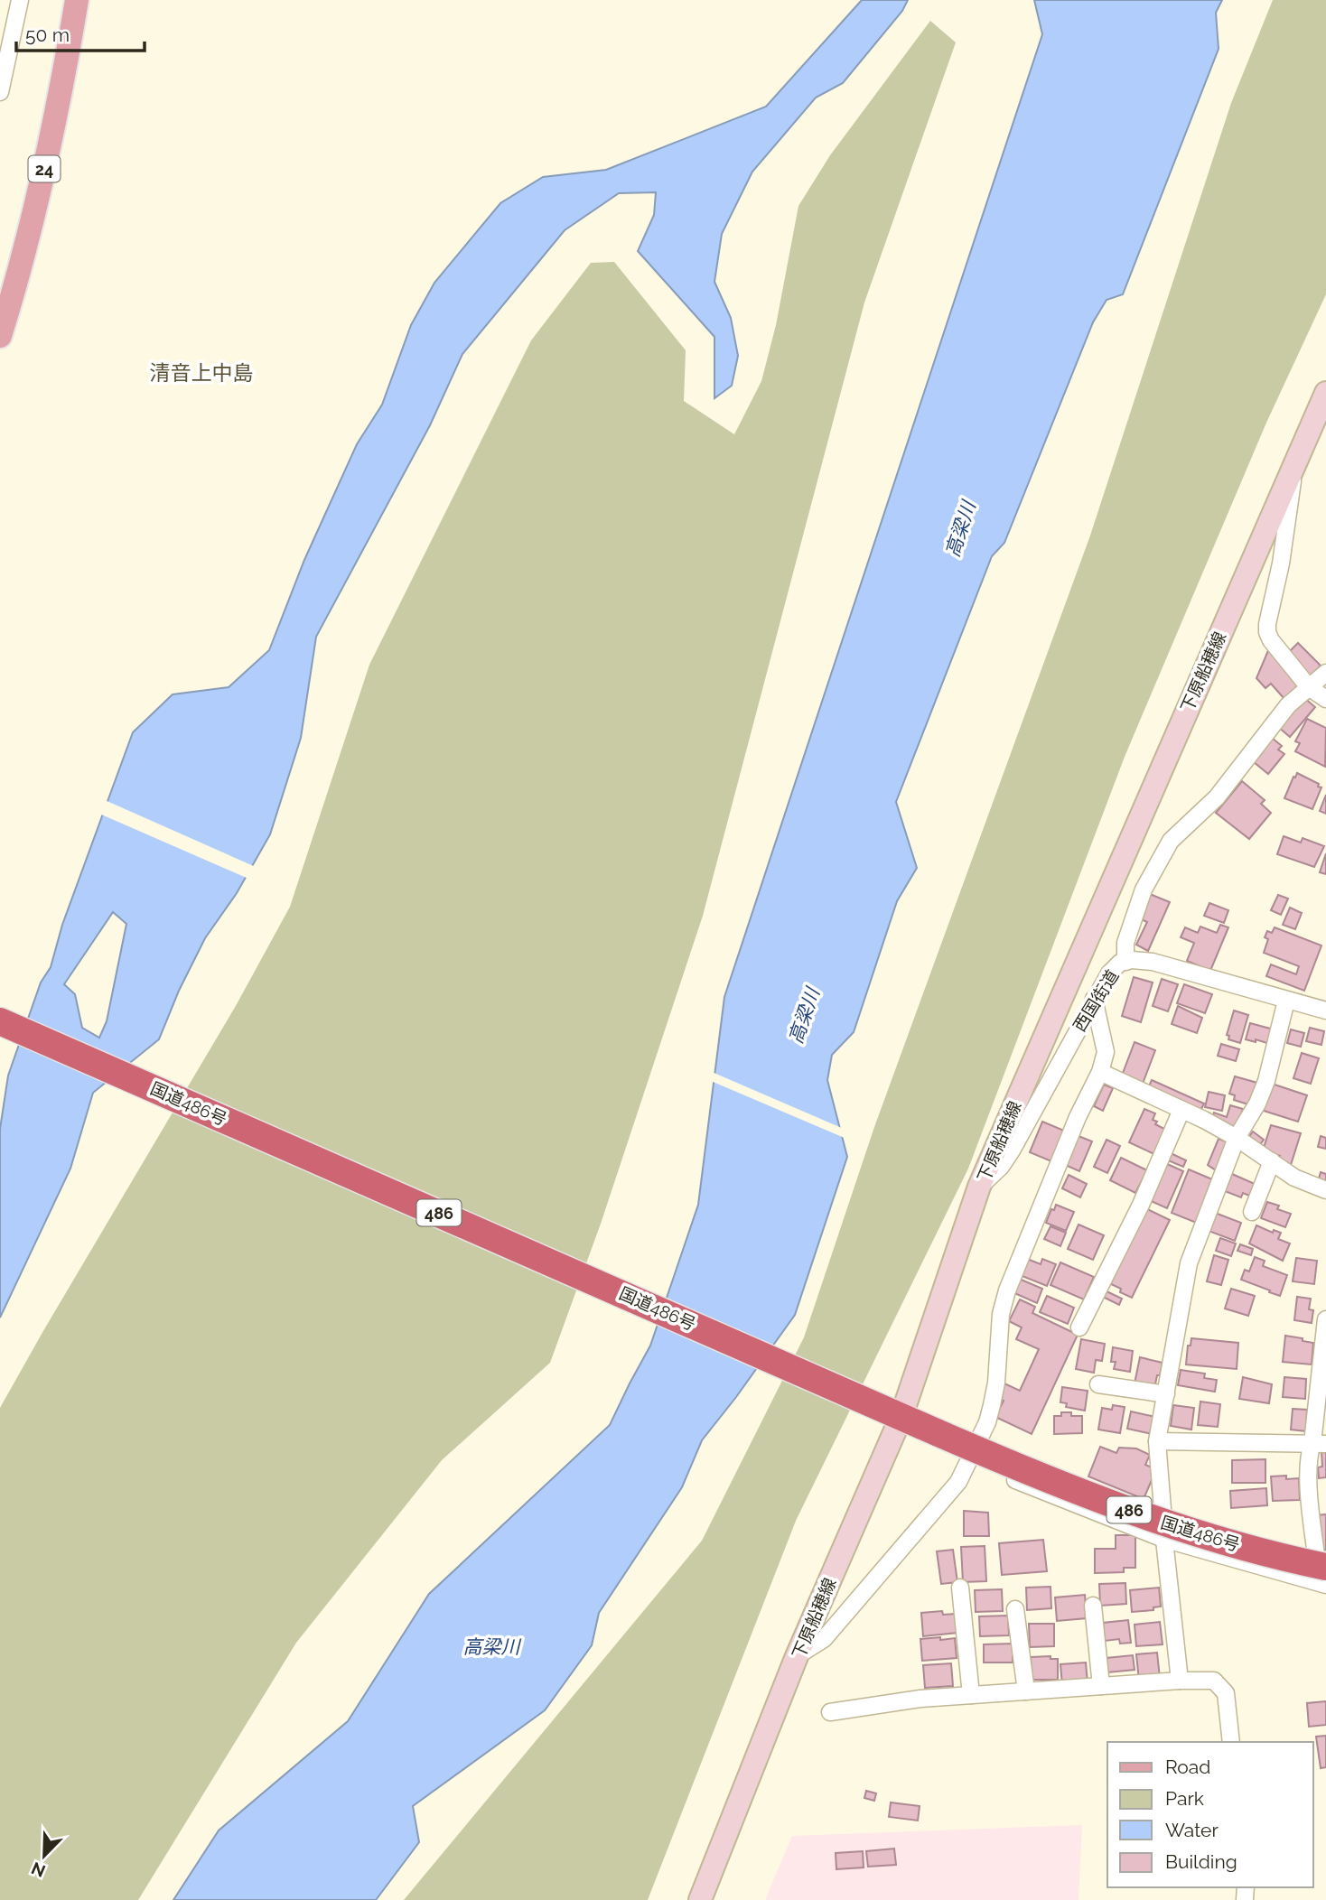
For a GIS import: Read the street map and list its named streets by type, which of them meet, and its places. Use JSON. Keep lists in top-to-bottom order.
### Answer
{
  "streets": {
    "highway": ["国道486号", "486"],
    "main road": ["24", "下原船穂線"],
    "street": ["西国街道"]
  },
  "crossings": [
    ["下原船穂線", "西国街道"],
    ["下原船穂線", "国道486号"]
  ],
  "districts": ["清音上中島"],
  "water": ["高梁川"],
  "legend": [
    "Road",
    "Park",
    "Water",
    "Building"
  ],
  "scale_bar": "50 m",
  "north": "bottom left"
}
